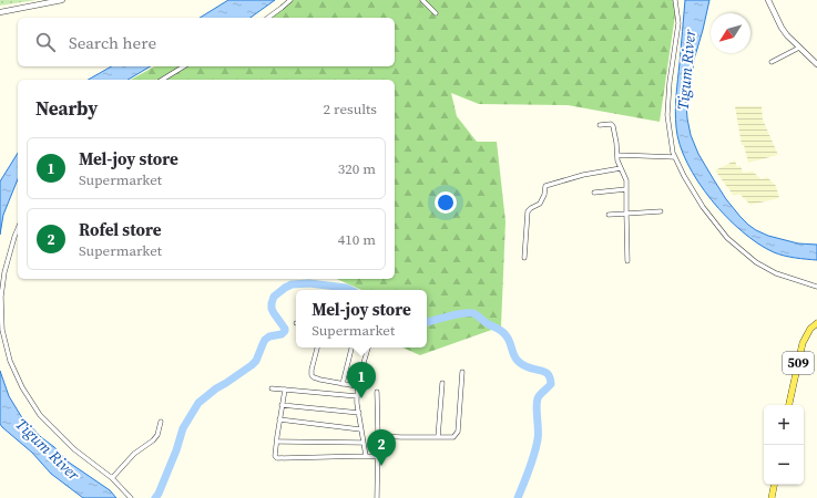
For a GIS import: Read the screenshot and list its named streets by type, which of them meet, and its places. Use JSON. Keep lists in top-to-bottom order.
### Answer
{
  "streets": {
    "main road": ["509"]
  },
  "water": ["Tigum River"],
  "north": "bottom left",
  "page": {
    "search": "Search here",
    "heading": ["Nearby", "2 results"],
    "list": [
      {
        "mark": "1",
        "name": "Mel-joy store",
        "note": "Supermarket",
        "value": "320 m"
      },
      {
        "mark": "2",
        "name": "Rofel store",
        "note": "Supermarket",
        "value": "410 m"
      }
    ],
    "popup": ["Mel-joy store", "Supermarket"],
    "pins": ["1", "2"],
    "map_buttons": ["+", "−"]
  }
}
